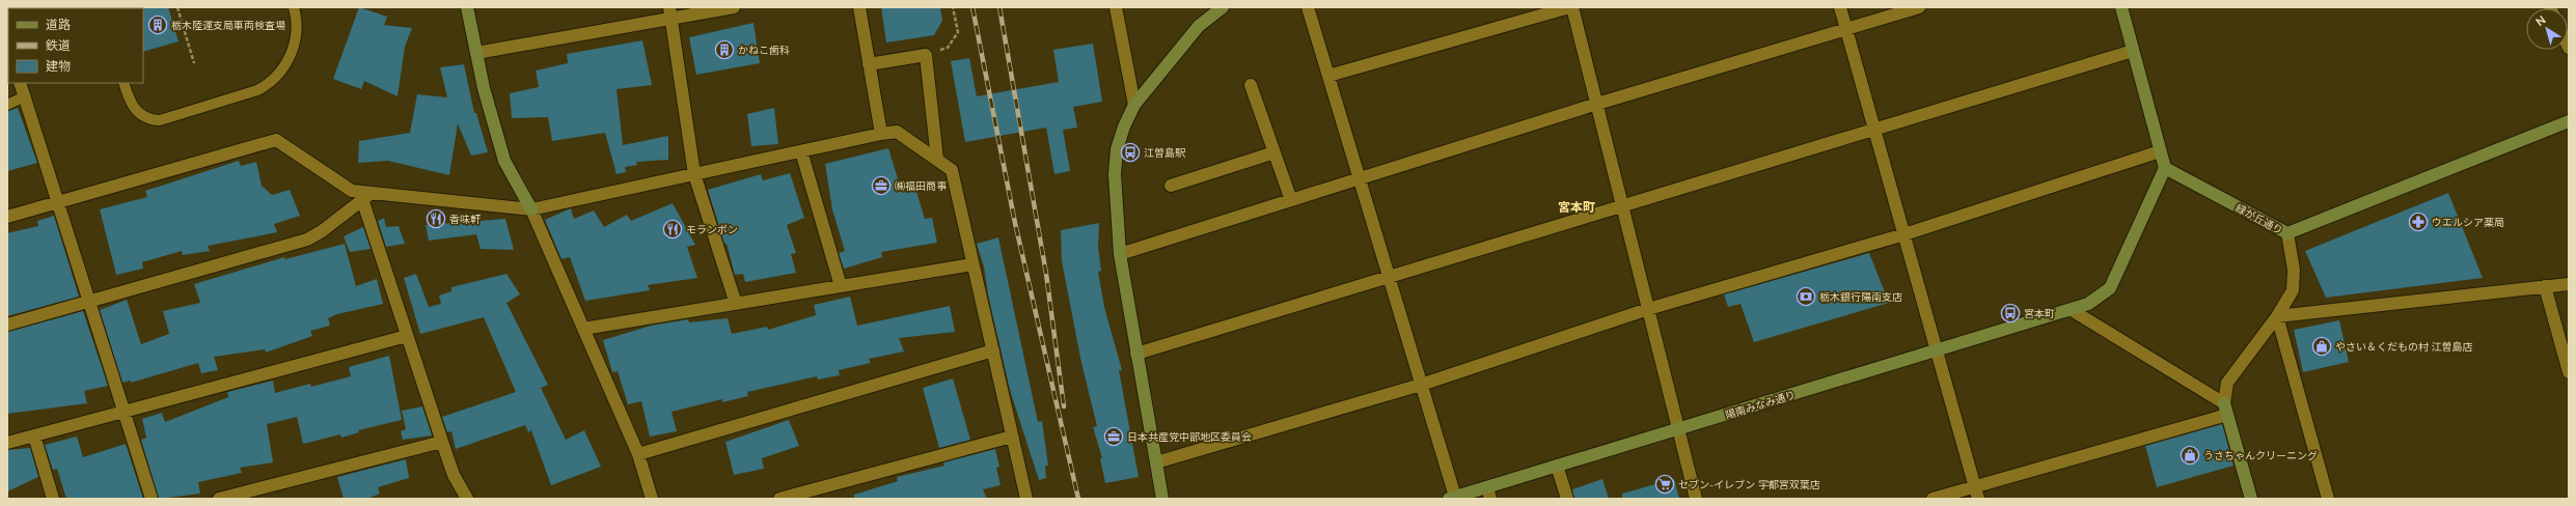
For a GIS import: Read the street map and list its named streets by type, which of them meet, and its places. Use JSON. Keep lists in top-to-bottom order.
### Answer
{
  "streets": {
    "street": ["緑が丘通り", "陽南みなみ通り"]
  },
  "crossings": [
    ["緑が丘通り", "陽南みなみ通り"]
  ],
  "districts": ["宮本町"],
  "places": {
    "building": ["栃木陸運支局車両検査場", "かねこ歯科"],
    "bus stop": ["江曽島駅", "宮本町"],
    "office": ["㈱福田商事", "日本共産党中部地区委員会"],
    "restaurant": ["香味軒", "モランボン"],
    "pharmacy": ["ウエルシア薬局"],
    "bank": ["栃木銀行陽南支店"],
    "shop": ["やさい＆くだもの村 江曽島店", "うさちゃんクリーニング"],
    "supermarket": ["セブン-イレブン 宇都宮双葉店"]
  },
  "legend": ["道路", "鉄道", "建物"],
  "north": "top left"
}
